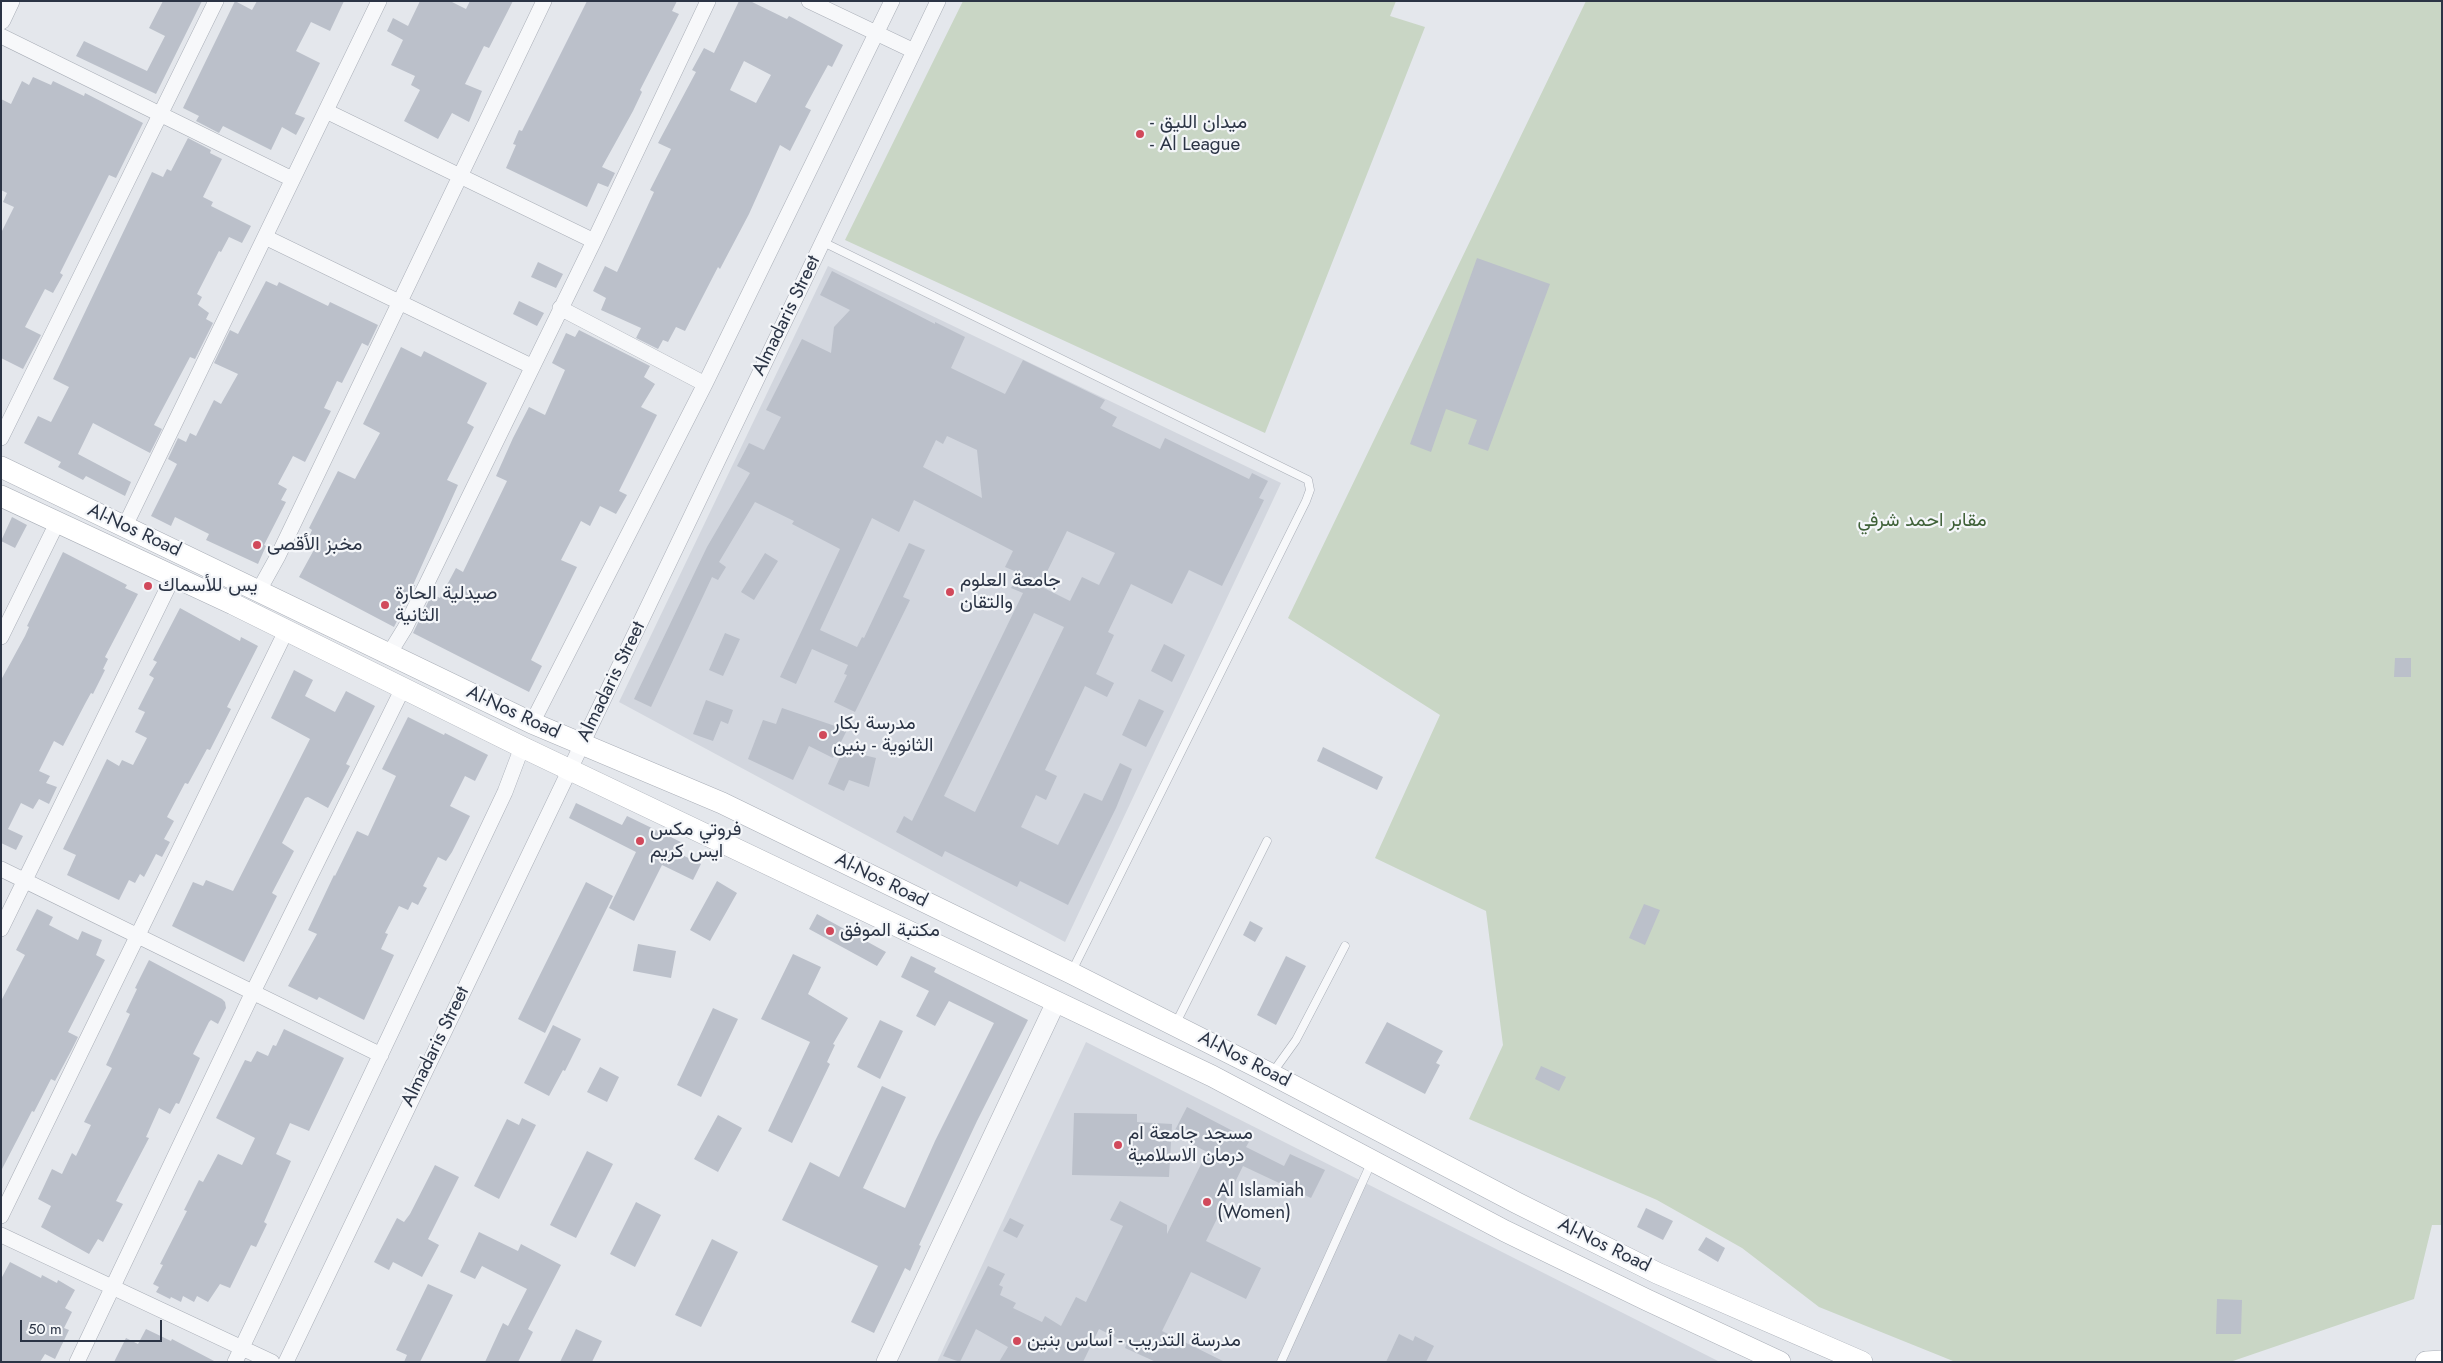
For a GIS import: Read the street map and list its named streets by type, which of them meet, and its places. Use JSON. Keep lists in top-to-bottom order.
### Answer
{
  "streets": {
    "main road": ["Al-Nos Road"],
    "street": ["Almadaris Street"]
  },
  "crossings": [
    ["Almadaris Street", "Al-Nos Road"]
  ],
  "parks": ["مقابر احمد شرفي"],
  "places": [
    "- ميدان الليق - Al League",
    "مخبز الأقصى",
    "يس للأسماك",
    "جامعة العلوم والتقان",
    "صيدلية الحارة الثانية",
    "مدرسة بكار الثانوية - بنين",
    "فروتي مكس ايس كريم",
    "مكتبة الموفق",
    "مسجد جامعة ام درمان الاسلامية",
    "Al Islamiah (Women)",
    "مدرسة التدريب - أساس بنين"
  ],
  "scale_bar": "50 m"
}
